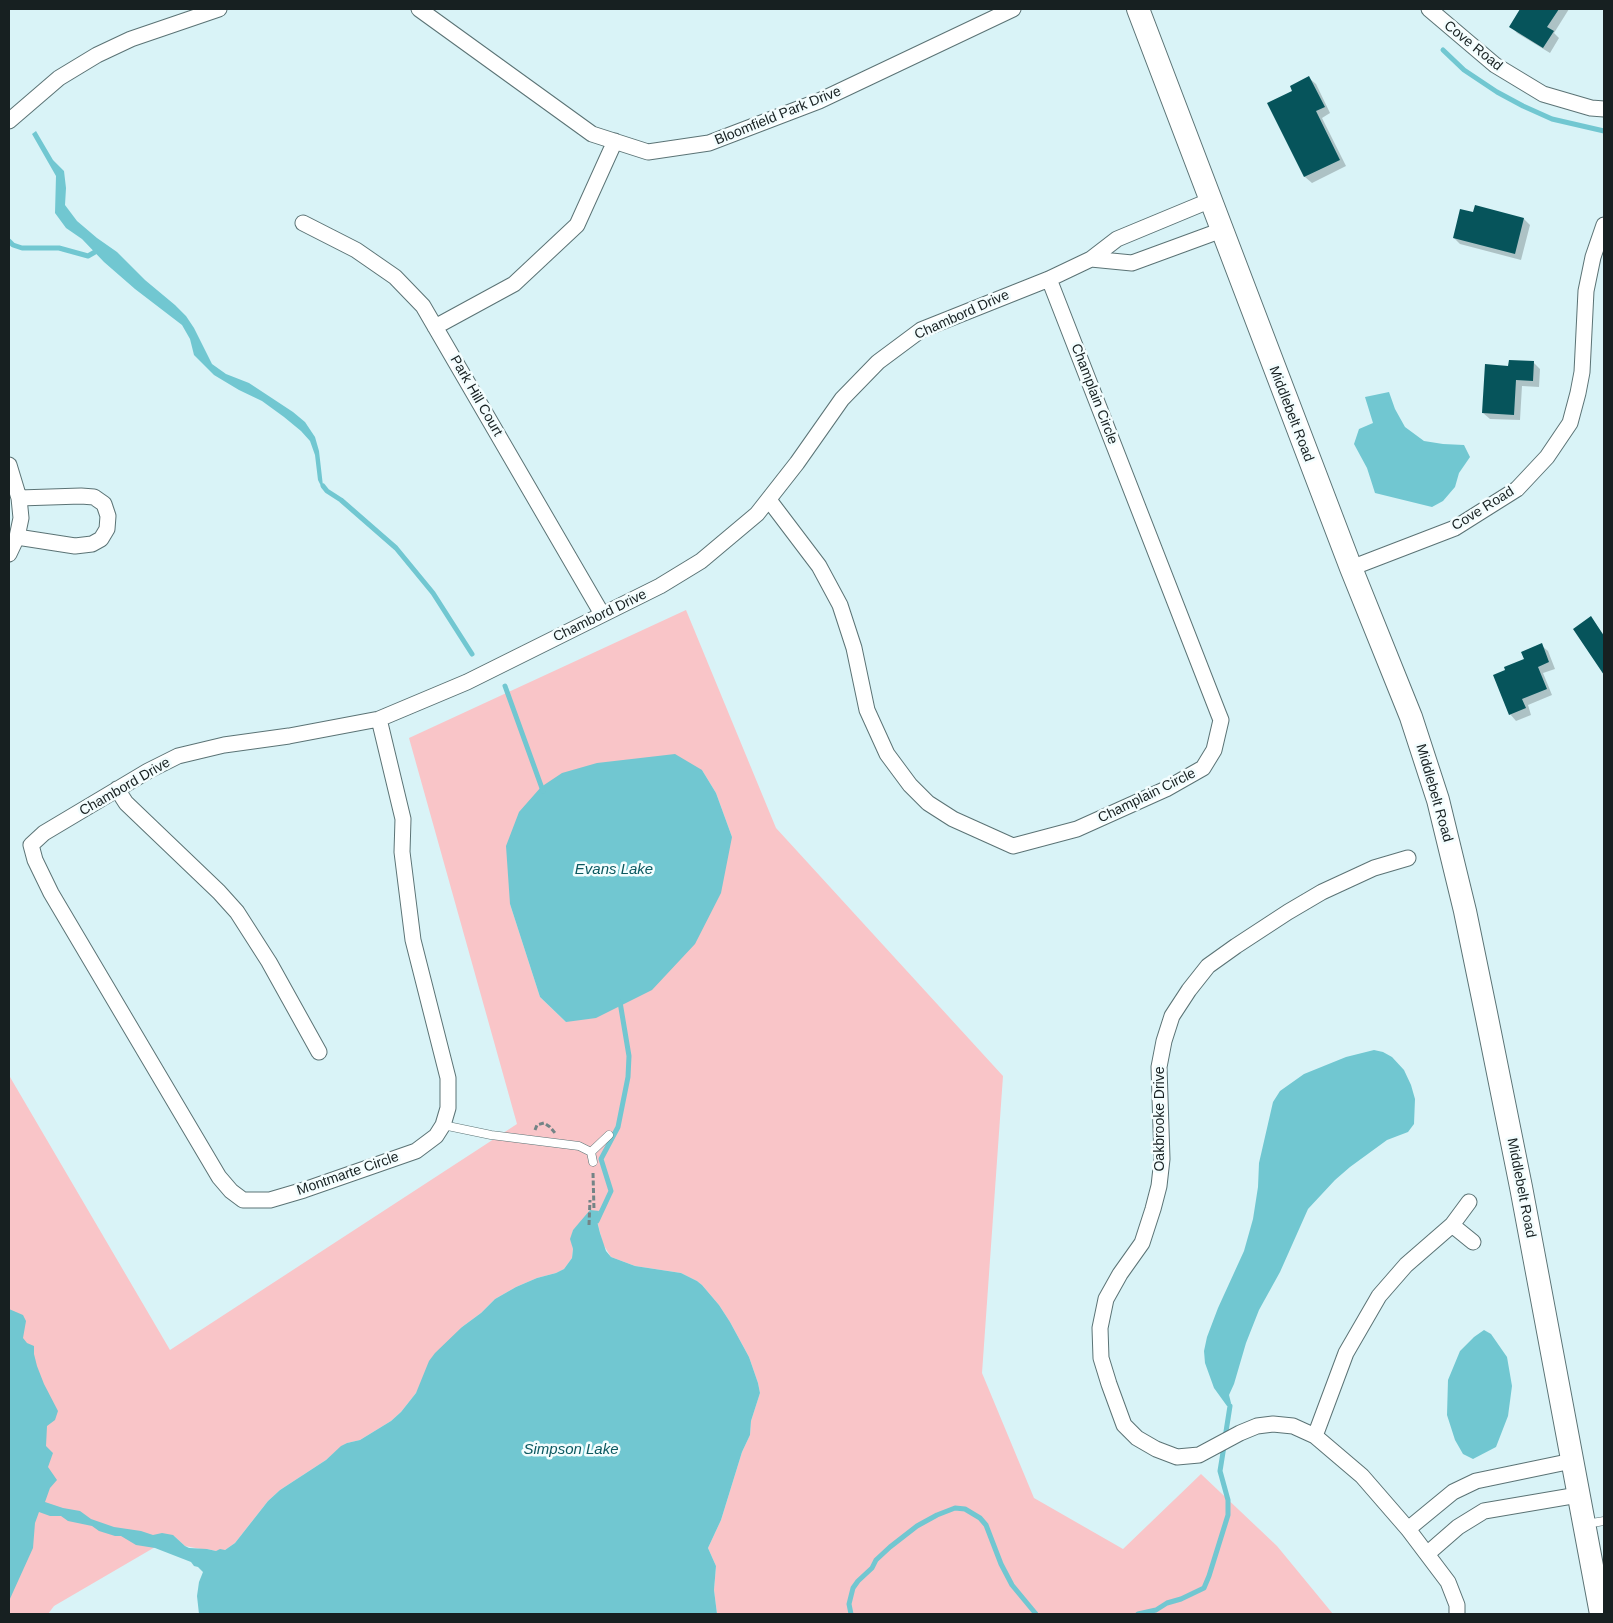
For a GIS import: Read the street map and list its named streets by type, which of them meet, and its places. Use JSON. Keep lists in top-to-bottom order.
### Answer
{
  "streets": {
    "street": [
      "Cove Road",
      "Bloomfield Park Drive",
      "Chambord Drive",
      "Champlain Circle",
      "Park Hill Court",
      "Middlebelt Road",
      "Oakbrooke Drive",
      "Montmarte Circle"
    ]
  },
  "crossings": [
    ["Cove Road", "Middlebelt Road"],
    ["Chambord Drive", "Champlain Circle"],
    ["Chambord Drive", "Park Hill Court"],
    ["Chambord Drive", "Middlebelt Road"],
    ["Chambord Drive", "Montmarte Circle"]
  ],
  "water": ["Evans Lake", "Simpson Lake"]
}
